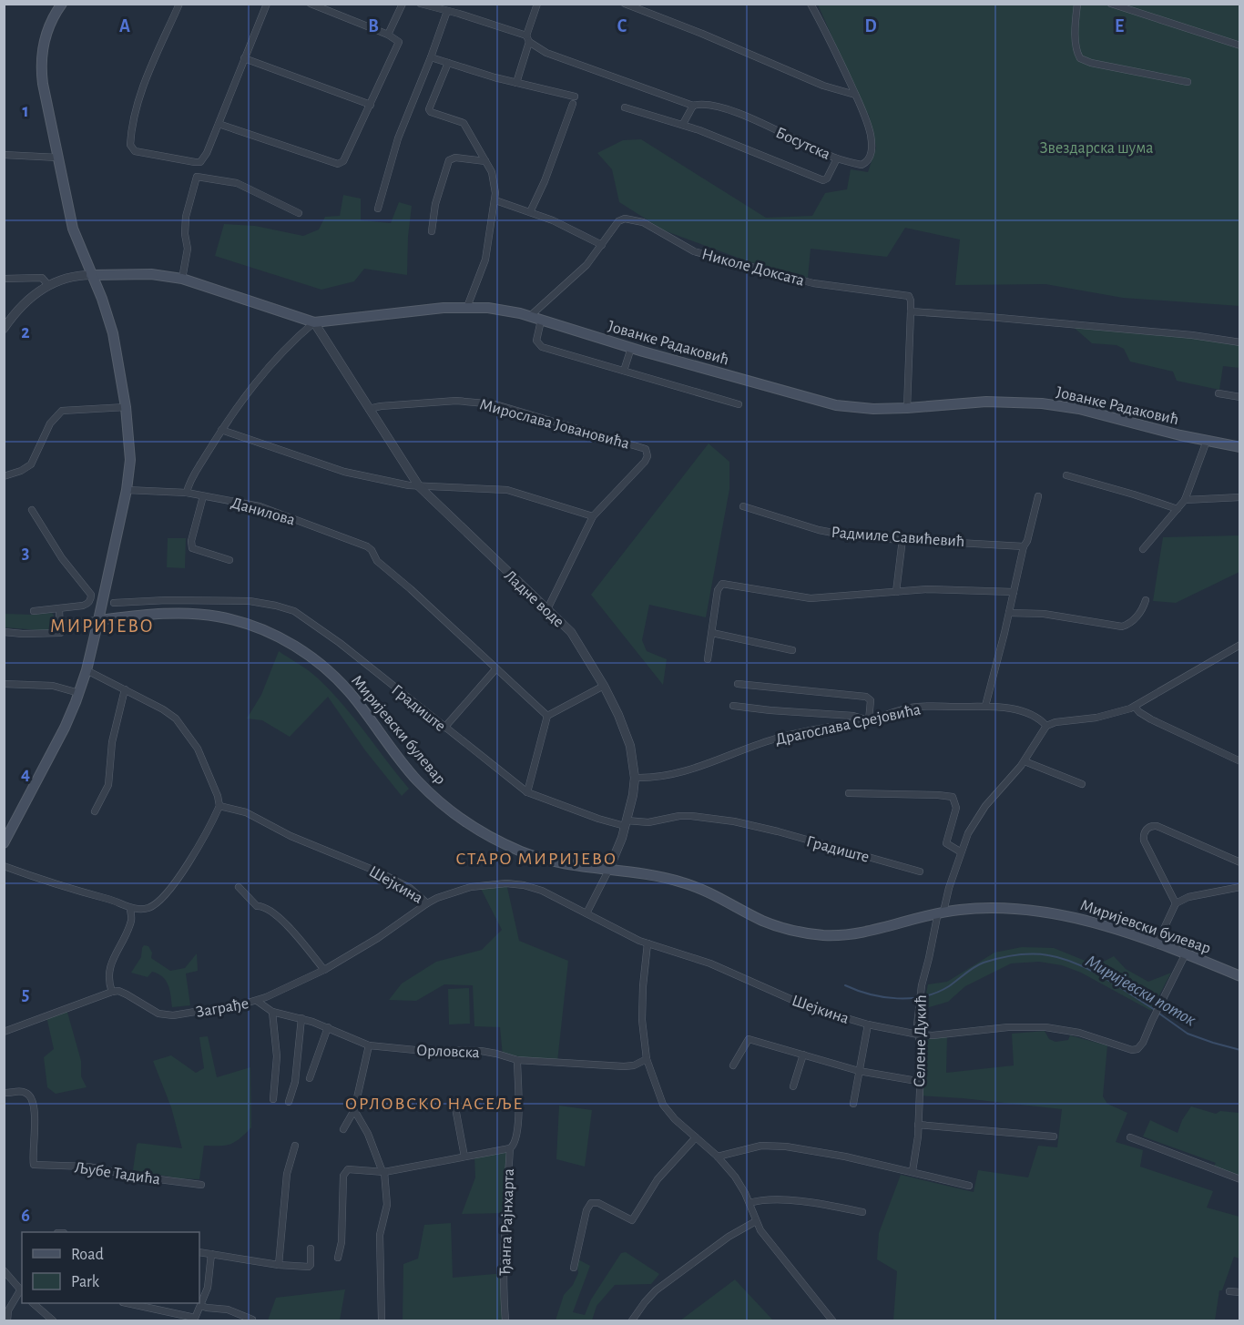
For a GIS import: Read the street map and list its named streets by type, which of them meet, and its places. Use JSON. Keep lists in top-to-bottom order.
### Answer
{
  "streets": {
    "main road": ["Јованке Радаковић", "Миријевски булевар"],
    "street": [
      "Босутска",
      "Николе Доксата",
      "Мирослава Јовановића",
      "Данилова",
      "Радмиле Савићевић",
      "Ладне воде",
      "Градиште",
      "Драгослава Срејовића",
      "Шејкина",
      "Заграђе",
      "Селене Дукић",
      "Орловска",
      "Љубе Тадића",
      "Ђанга Рајнхарта"
    ]
  },
  "crossings": [
    ["Николе Доксата", "Јованке Радаковић"],
    ["Јованке Радаковић", "Ладне воде"],
    ["Мирослава Јовановића", "Ладне воде"],
    ["Ладне воде", "Градиште"],
    ["Ладне воде", "Драгослава Срејовића"],
    ["Ладне воде", "Миријевски булевар"],
    ["Ладне воде", "Шејкина"],
    ["Драгослава Срејовића", "Селене Дукић"],
    ["Миријевски булевар", "Шејкина"],
    ["Миријевски булевар", "Селене Дукић"],
    ["Шејкина", "Заграђе"],
    ["Шејкина", "Селене Дукић"],
    ["Заграђе", "Орловска"],
    ["Орловска", "Ђанга Рајнхарта"]
  ],
  "districts": ["МИРИЈЕВО", "СТАРО МИРИЈЕВО", "ОРЛОВСКО НАСЕЉЕ"],
  "water": ["Миријевски поток"],
  "parks": ["Звездарска шума"],
  "legend": ["Road", "Park"],
  "grid": {
    "columns": [
      "A",
      "B",
      "C",
      "D",
      "E"
    ],
    "rows": [
      "1",
      "2",
      "3",
      "4",
      "5",
      "6"
    ]
  }
}
